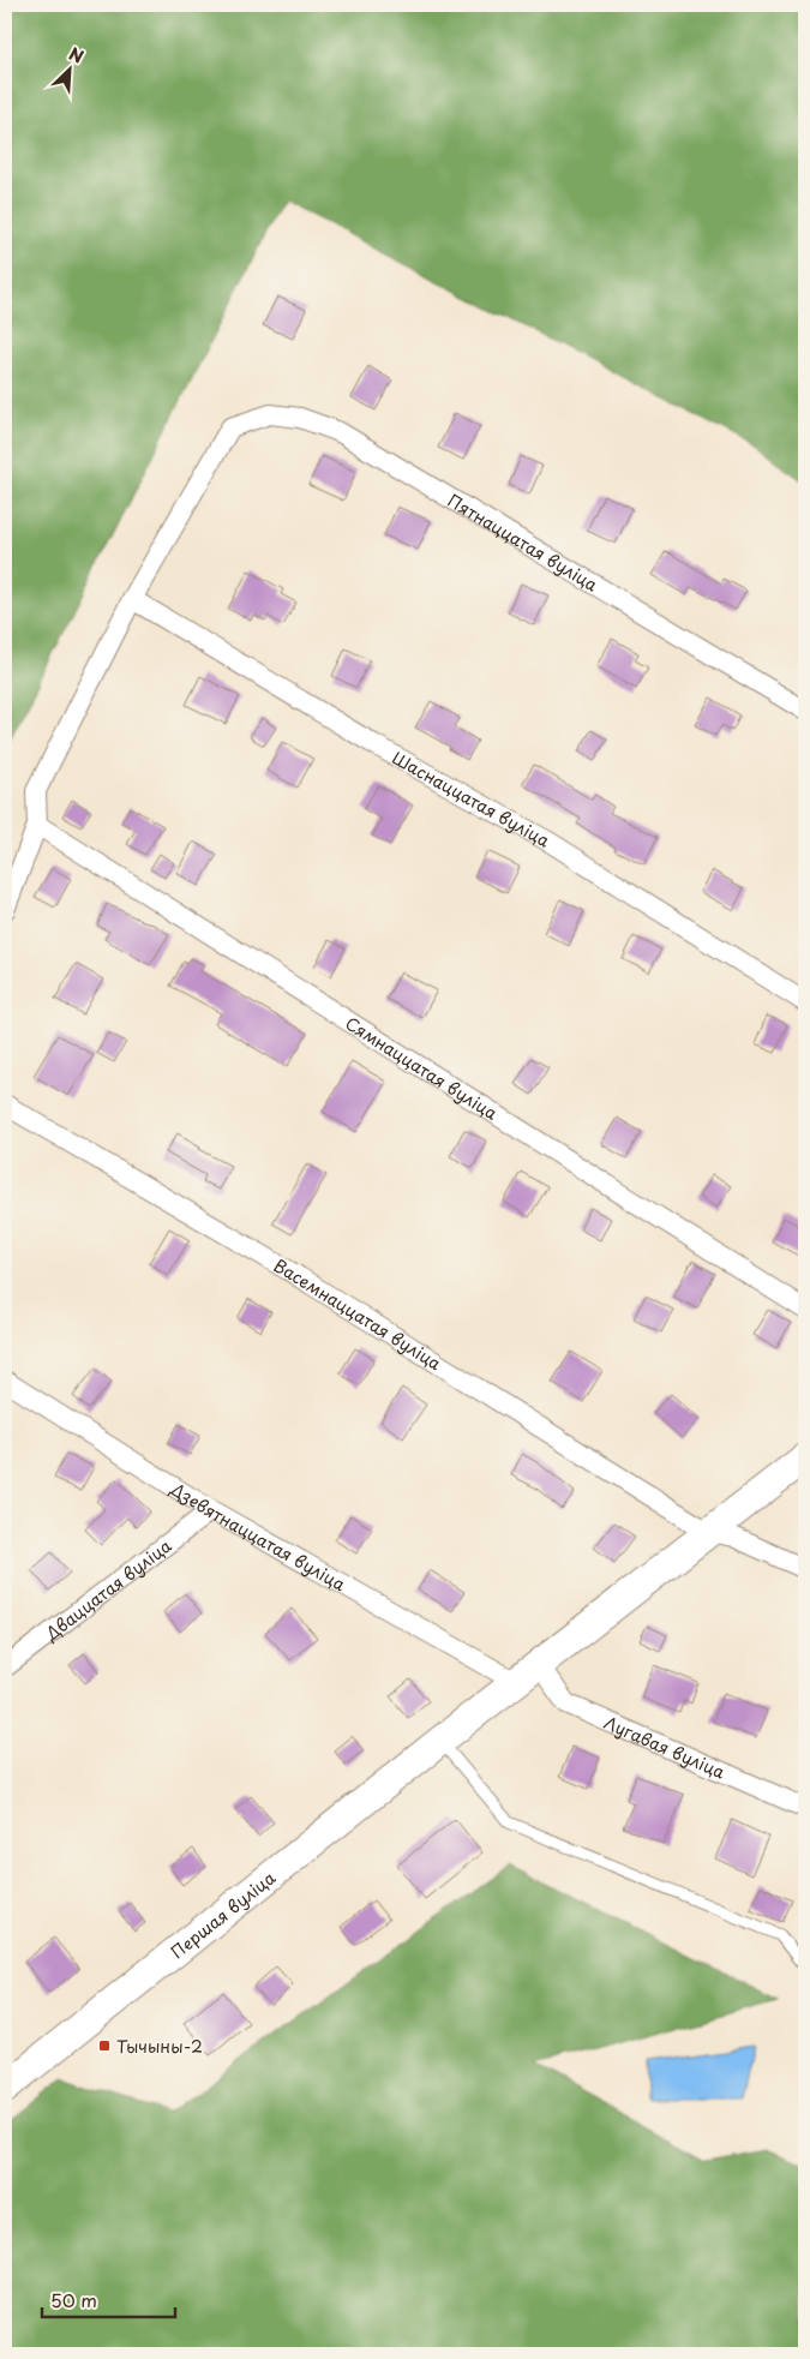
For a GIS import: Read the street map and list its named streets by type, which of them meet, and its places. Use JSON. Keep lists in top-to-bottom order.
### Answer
{
  "streets": {
    "main road": ["Першая вуліца"],
    "street": [
      "Пятнаццатая вуліца",
      "Шаснаццатая вуліца",
      "Сямнаццатая вуліца",
      "Васемнаццатая вуліца",
      "Дзевятнаццатая вуліца",
      "Дваццатая вуліца",
      "Лугавая вуліца"
    ]
  },
  "crossings": [
    ["Пятнаццатая вуліца", "Шаснаццатая вуліца"],
    ["Васемнаццатая вуліца", "Першая вуліца"],
    ["Дзевятнаццатая вуліца", "Дваццатая вуліца"],
    ["Дзевятнаццатая вуліца", "Першая вуліца"],
    ["Лугавая вуліца", "Першая вуліца"]
  ],
  "places": {
    "transit": ["Тычыны-2"]
  },
  "scale_bar": "50 m",
  "north": "top right"
}
